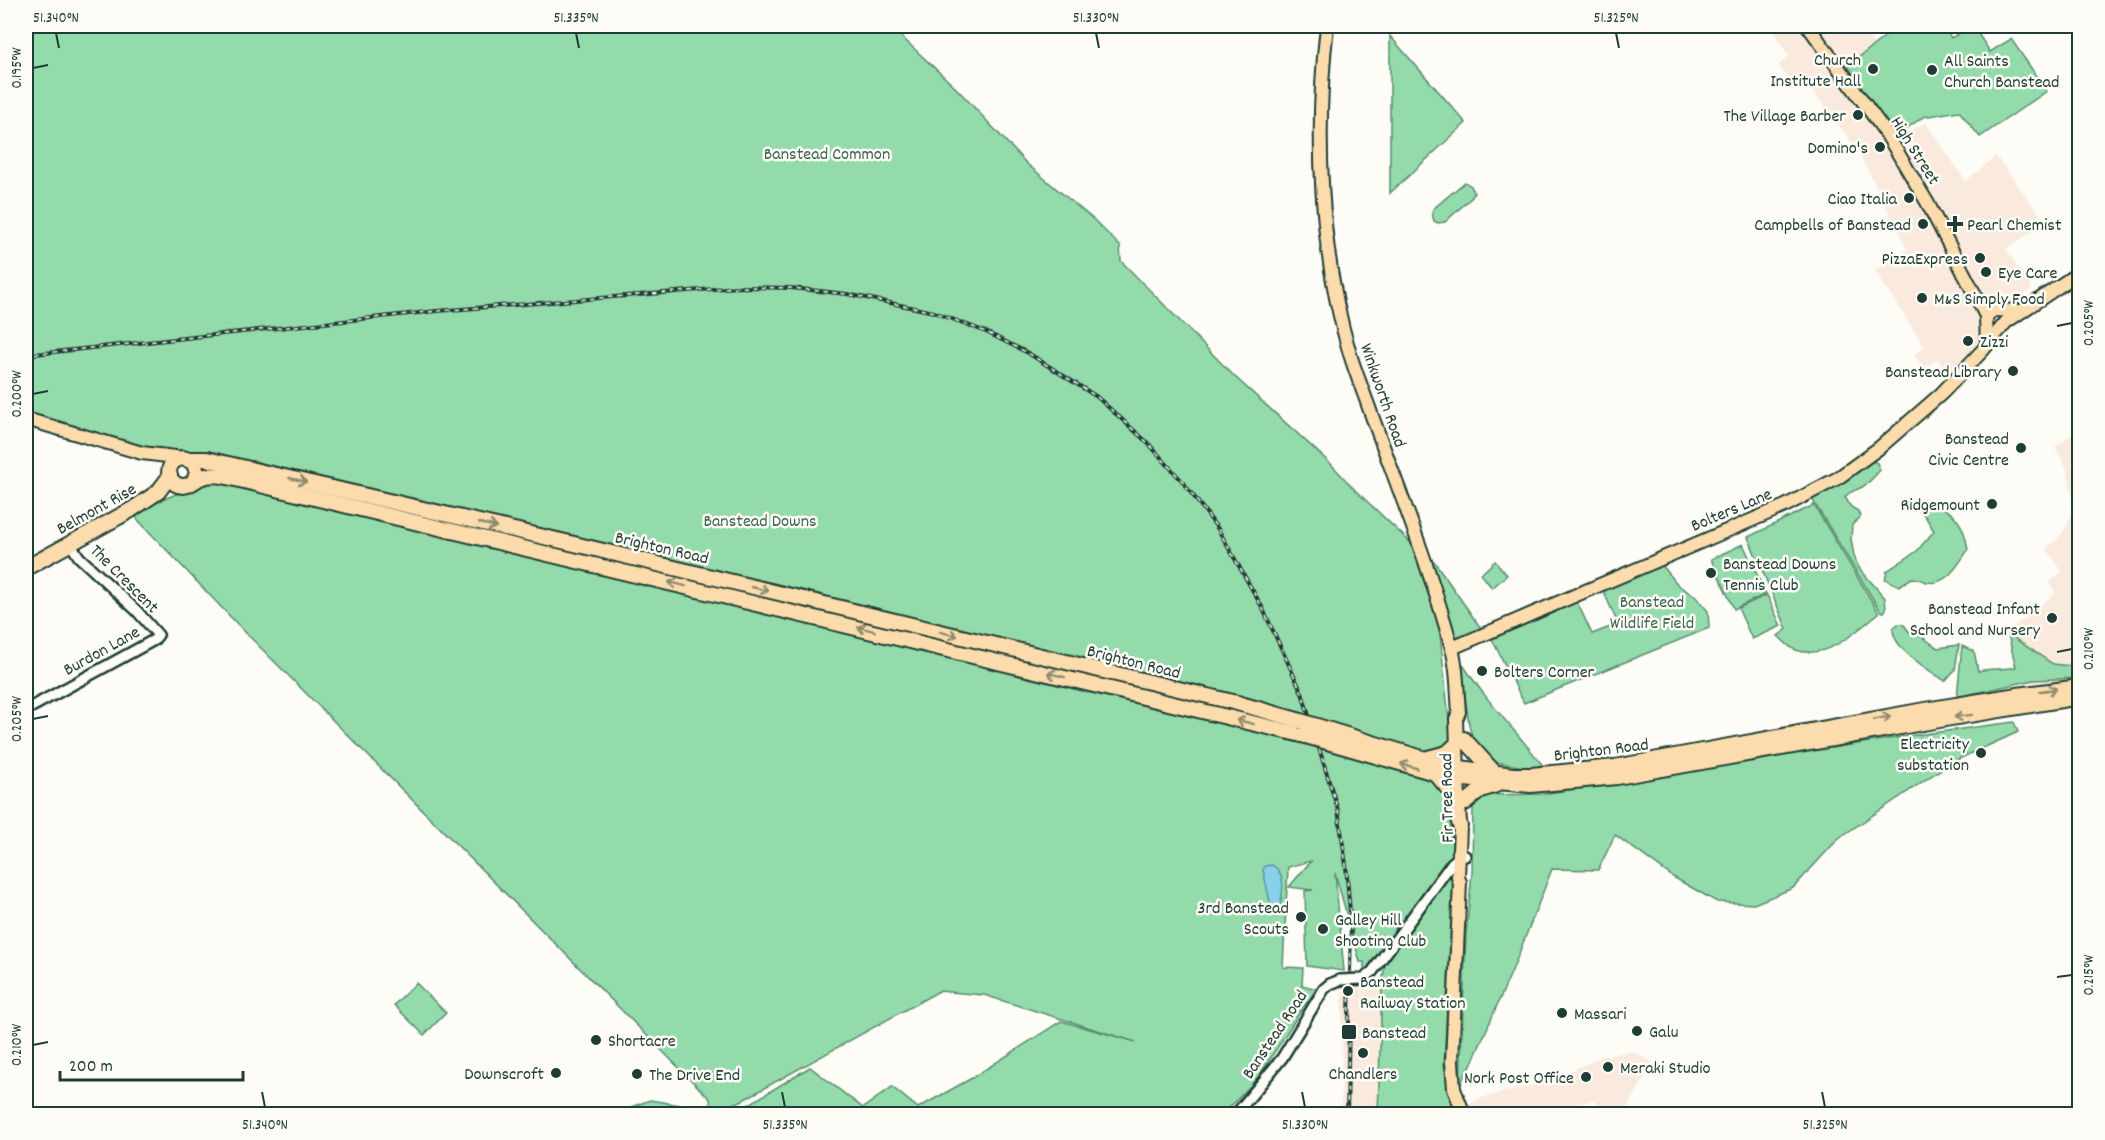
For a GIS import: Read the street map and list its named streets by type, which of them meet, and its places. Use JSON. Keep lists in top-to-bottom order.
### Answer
{
  "streets": {
    "highway": ["Belmont Rise", "Brighton Road"],
    "main road": [
      "High Street",
      "Winkworth Road",
      "Bolters Lane",
      "Fir Tree Road"
    ],
    "street": ["The Crescent", "Burdon Lane", "Banstead Road"]
  },
  "crossings": [
    ["High Street", "Bolters Lane"],
    ["Winkworth Road", "Bolters Lane"],
    ["Winkworth Road", "Fir Tree Road"],
    ["Belmont Rise", "Brighton Road"],
    ["Belmont Rise", "The Crescent"],
    ["Brighton Road", "Fir Tree Road"],
    ["The Crescent", "Burdon Lane"],
    ["Fir Tree Road", "Banstead Road"]
  ],
  "parks": ["Banstead Common", "Banstead Downs", "Banstead Wildlife Field"],
  "places": {
    "other": [
      "Church Institute Hall",
      "All Saints Church Banstead",
      "The Village Barber",
      "Domino's",
      "Ciao Italia",
      "Campbells of Banstead",
      "PizzaExpress",
      "Eye Care",
      "M&S Simply Food",
      "Zizzi",
      "Banstead Library",
      "Banstead Civic Centre",
      "Ridgemount",
      "Banstead Downs Tennis Club",
      "Banstead Infant School and Nursery",
      "Bolters Corner",
      "Electricity substation",
      "3rd Banstead Scouts",
      "Galley Hill Shooting Club",
      "Banstead Railway Station",
      "Massari",
      "Galu",
      "Shortacre",
      "Chandlers",
      "Meraki Studio",
      "Downscroft",
      "The Drive End",
      "Nork Post Office"
    ],
    "health": ["Pearl Chemist"],
    "transit": ["Banstead"]
  },
  "scale_bar": "200 m",
  "coordinates": [
    "51.340°N",
    "51.335°N",
    "51.330°N",
    "51.325°N",
    "0.195°W",
    "0.205°W",
    "0.200°W",
    "0.210°W",
    "0.215°W"
  ]
}
